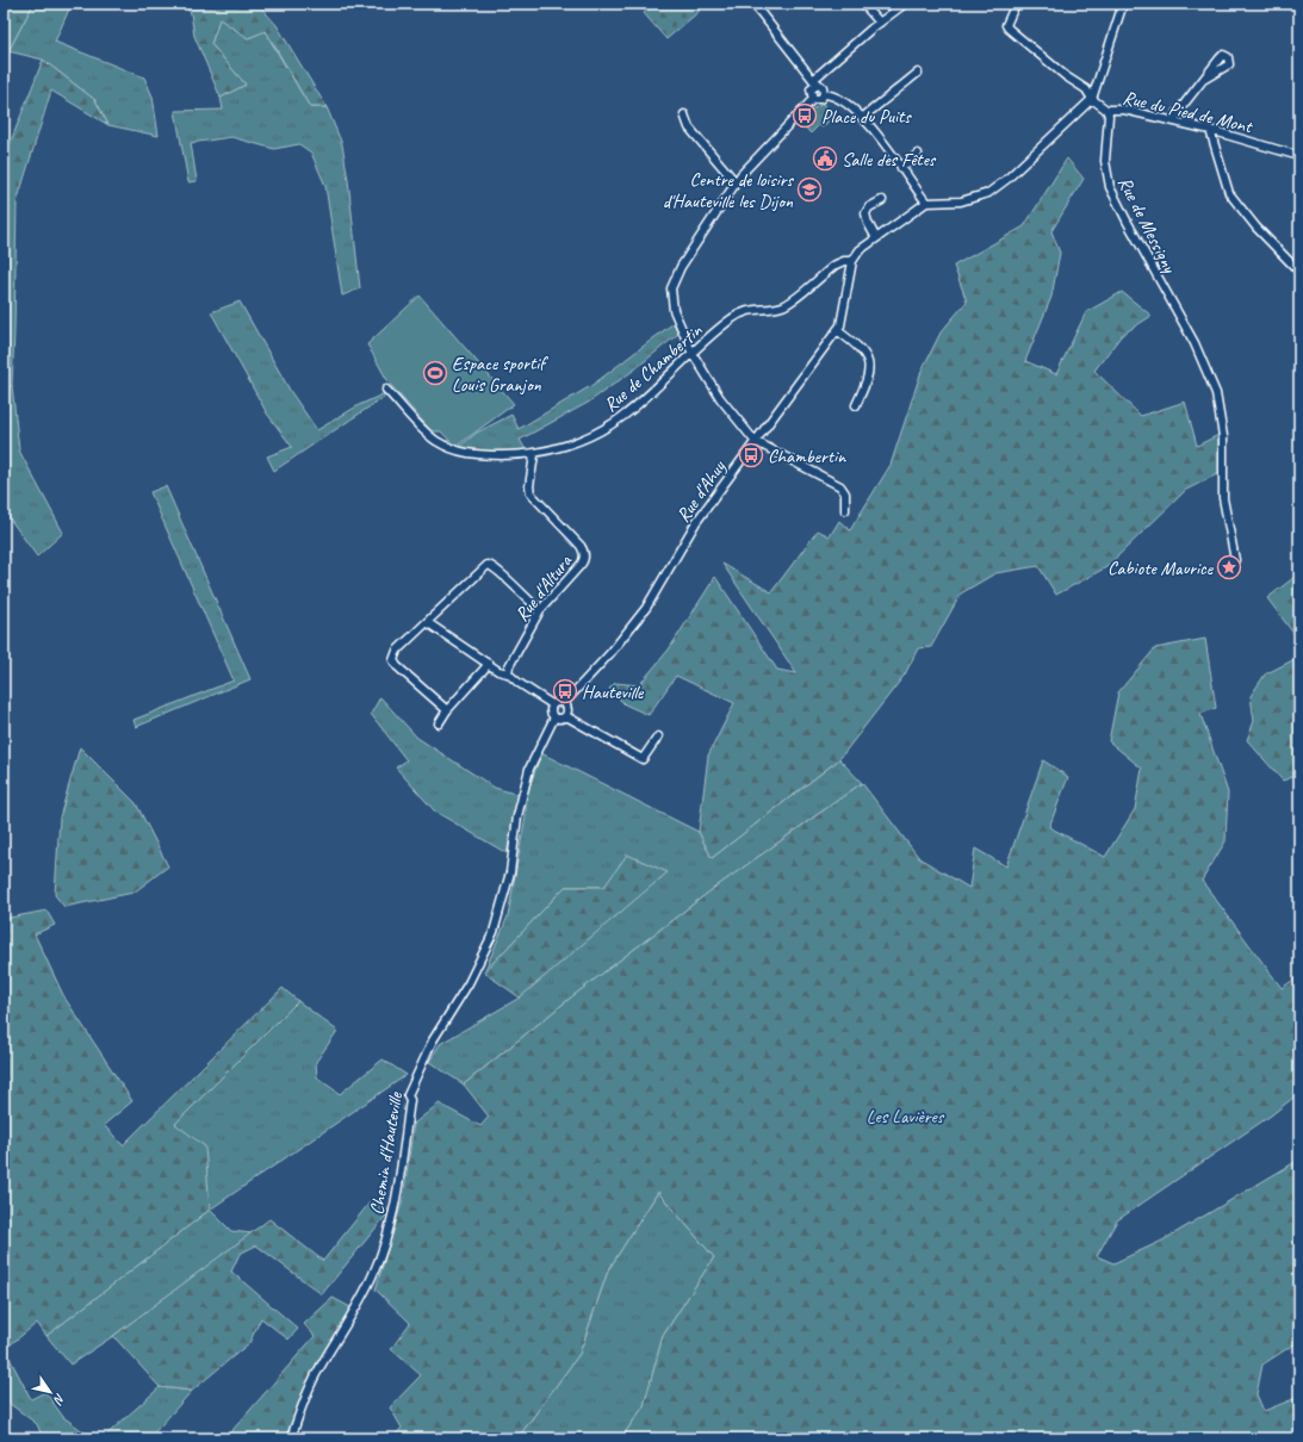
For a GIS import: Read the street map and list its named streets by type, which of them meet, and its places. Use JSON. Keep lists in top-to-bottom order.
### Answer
{
  "streets": {
    "street": [
      "Rue du Pied de Mont",
      "Rue de Messigny",
      "Rue de Chambertin",
      "Rue d'Ahuy",
      "Rue d'Altura",
      "Chemin d'Hauteville"
    ]
  },
  "crossings": [
    ["Rue du Pied de Mont", "Rue de Messigny"],
    ["Rue de Chambertin", "Rue d'Ahuy"],
    ["Rue de Chambertin", "Rue d'Altura"],
    ["Rue d'Ahuy", "Chemin d'Hauteville"]
  ],
  "parks": ["Les Lavières"],
  "places": {
    "bus stop": ["Place du Puits", "Chambertin", "Hauteville"],
    "public building": ["Salle des Fêtes"],
    "school or university": ["Centre de loisirs d'Hauteville les Dijon"],
    "sports": ["Espace sportif Louis Granjon"],
    "place": ["Cabiote Maurice"]
  },
  "north": "bottom right"
}
